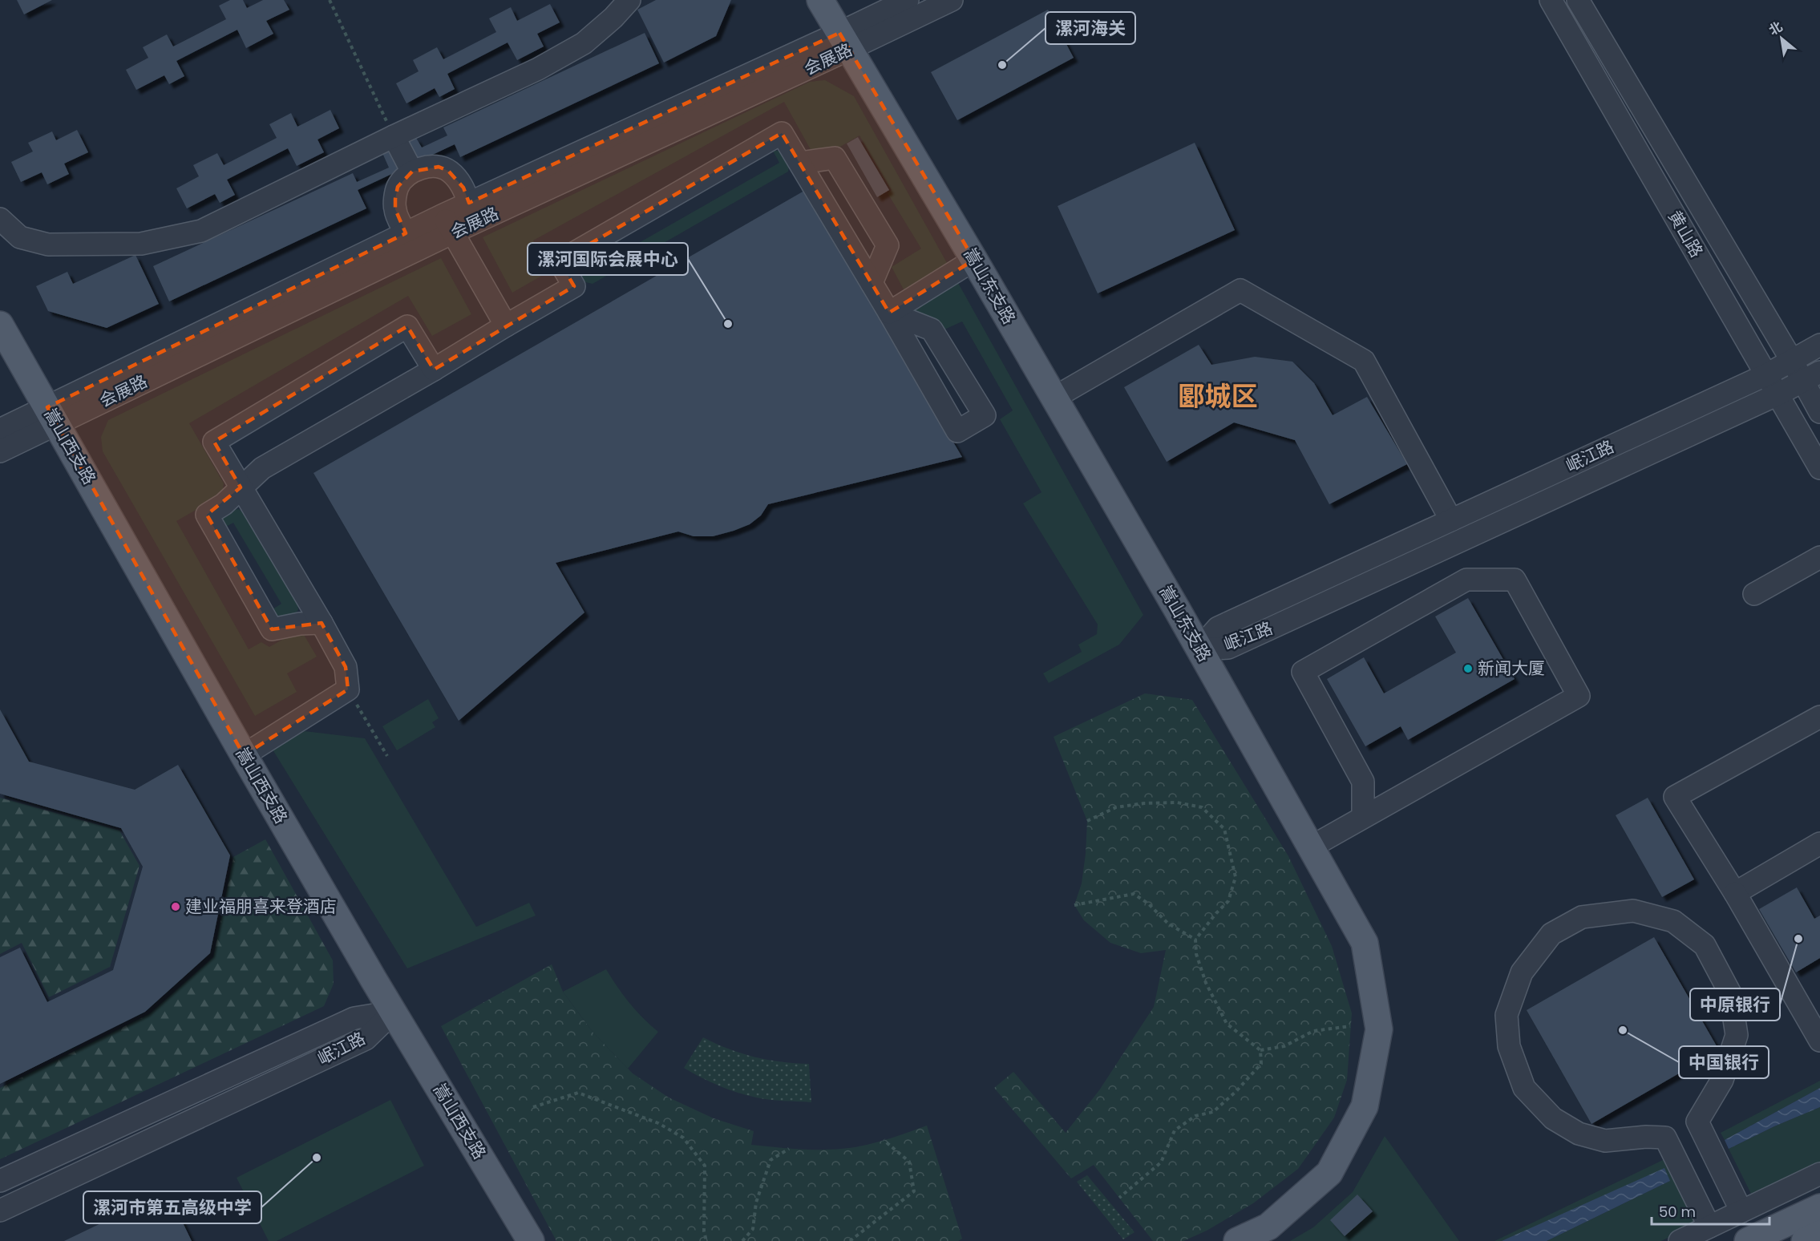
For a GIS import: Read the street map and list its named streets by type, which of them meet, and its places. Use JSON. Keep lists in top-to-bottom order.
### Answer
{
  "streets": {
    "main road": ["嵩山东支路", "嵩山西支路"],
    "street": ["会展路", "黄山路", "岷江路"]
  },
  "crossings": [
    ["会展路", "嵩山东支路"],
    ["会展路", "嵩山西支路"],
    ["黄山路", "岷江路"],
    ["嵩山东支路", "岷江路"],
    ["嵩山西支路", "岷江路"]
  ],
  "districts": ["郾城区"],
  "places": [
    "漯河海关",
    "漯河国际会展中心",
    "新闻大厦",
    "建业福朋喜来登酒店",
    "中原银行",
    "中国银行",
    "漯河市第五高级中学"
  ],
  "scale_bar": "50 m",
  "north": "top left"
}
